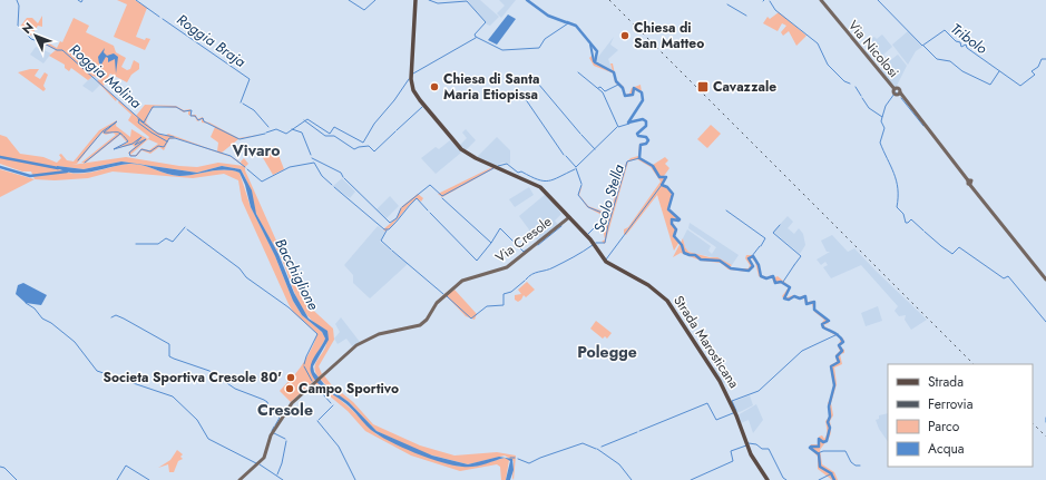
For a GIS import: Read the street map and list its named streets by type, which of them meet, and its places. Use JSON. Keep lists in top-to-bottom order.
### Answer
{
  "streets": {
    "main road": ["Via Nicolosi", "Via Cresole", "Strada Marosticana"]
  },
  "crossings": [
    ["Via Cresole", "Strada Marosticana"]
  ],
  "districts": ["Vivaro", "Polegge", "Cresole"],
  "water": [
    "Tribolo",
    "Roggia Braja",
    "Roggia Molina",
    "Scolo Stella",
    "Bacchiglione"
  ],
  "places": {
    "other": [
      "Chiesa di San Matteo",
      "Chiesa di Santa Maria Etiopissa",
      "Societa Sportiva Cresole 80'",
      "Campo Sportivo"
    ],
    "transit": ["Cavazzale"]
  },
  "legend": [
    "Strada",
    "Ferrovia",
    "Parco",
    "Acqua"
  ],
  "north": "top left"
}
